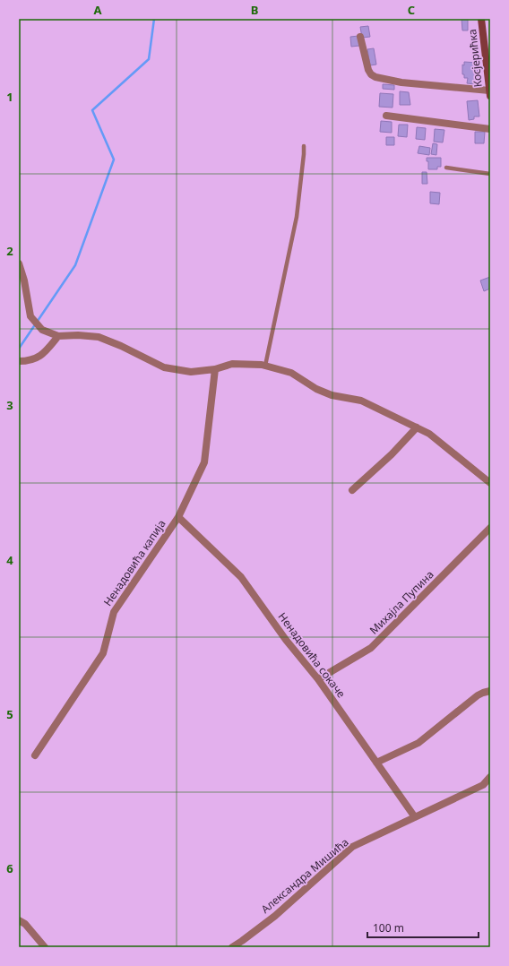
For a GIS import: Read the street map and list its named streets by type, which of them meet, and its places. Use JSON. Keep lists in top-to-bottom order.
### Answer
{
  "streets": {
    "street": [
      "Косјерићка",
      "Ненадовића капија",
      "Михајла Пупина",
      "Ненадовића сокаче",
      "Александра Мишића"
    ]
  },
  "crossings": [
    ["Ненадовића капија", "Ненадовића сокаче"],
    ["Михајла Пупина", "Ненадовића сокаче"],
    ["Ненадовића сокаче", "Александра Мишића"]
  ],
  "scale_bar": "100 m",
  "grid": {
    "columns": ["A", "B", "C"],
    "rows": [
      "1",
      "2",
      "3",
      "4",
      "5",
      "6"
    ]
  }
}
